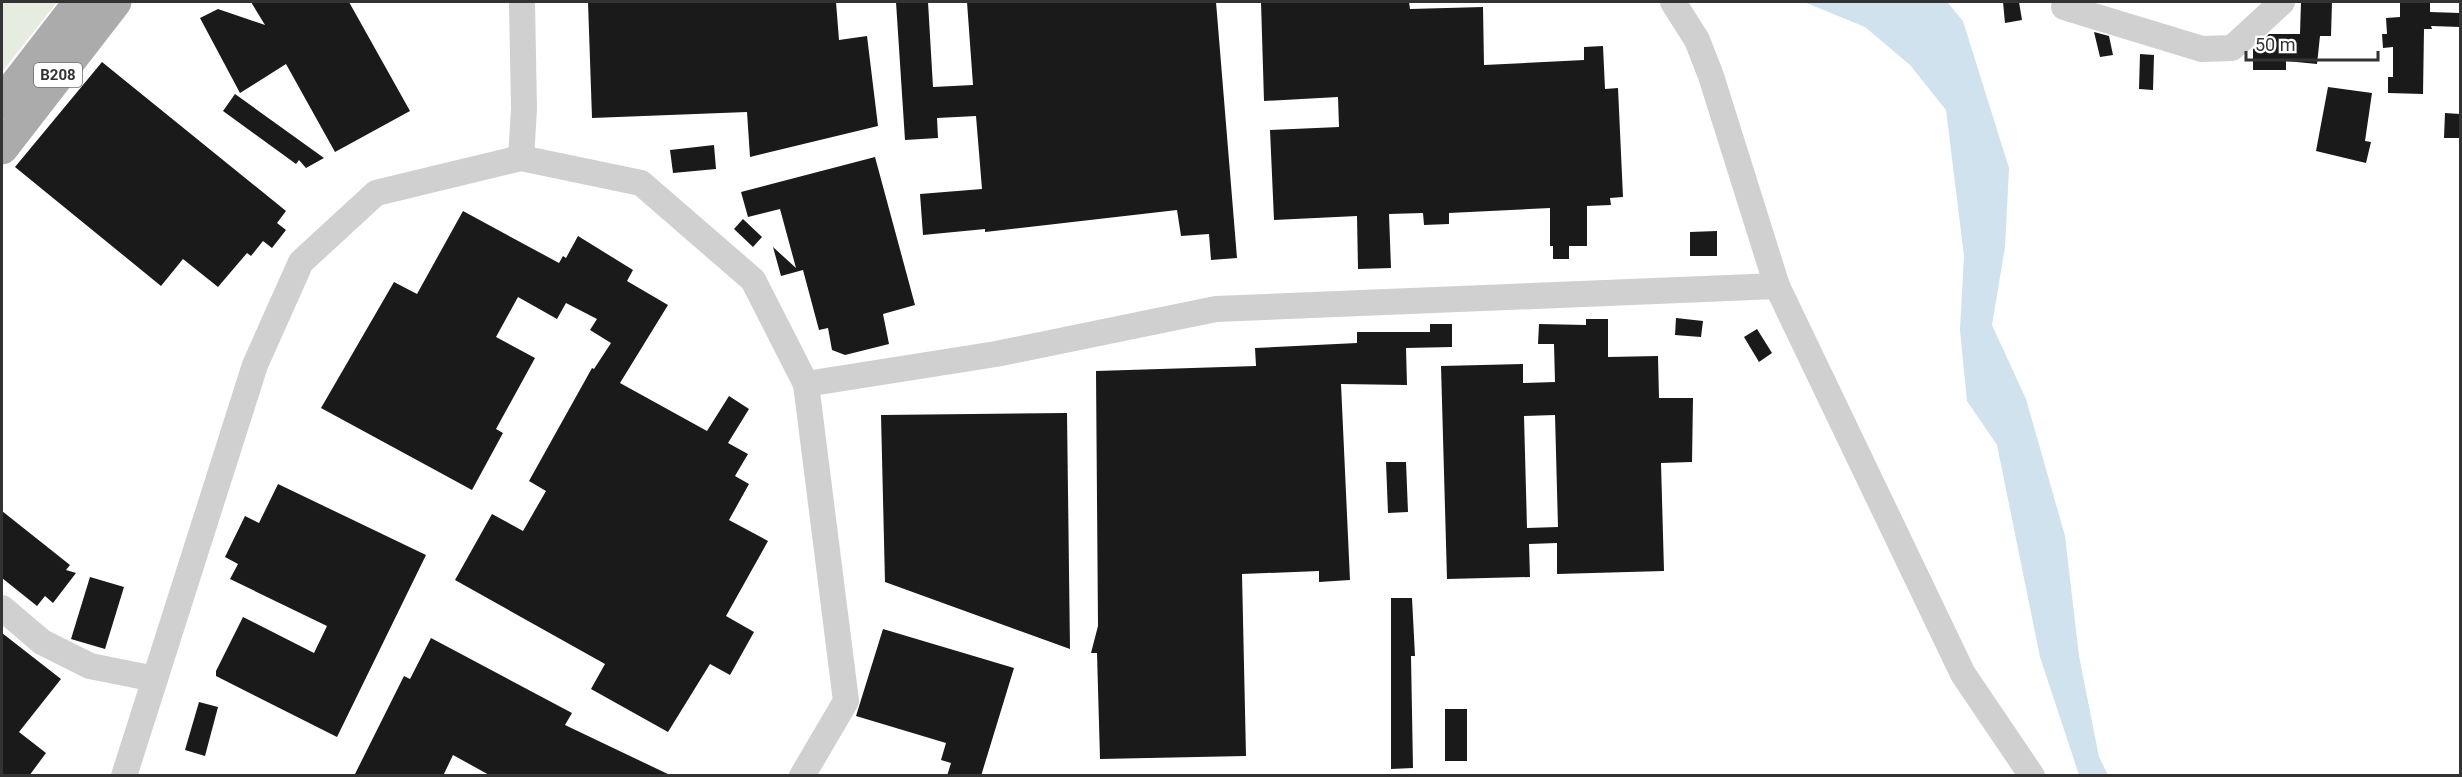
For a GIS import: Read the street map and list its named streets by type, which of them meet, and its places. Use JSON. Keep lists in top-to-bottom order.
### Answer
{
  "streets": {
    "main road": ["B208"]
  },
  "scale_bar": "50 m"
}
